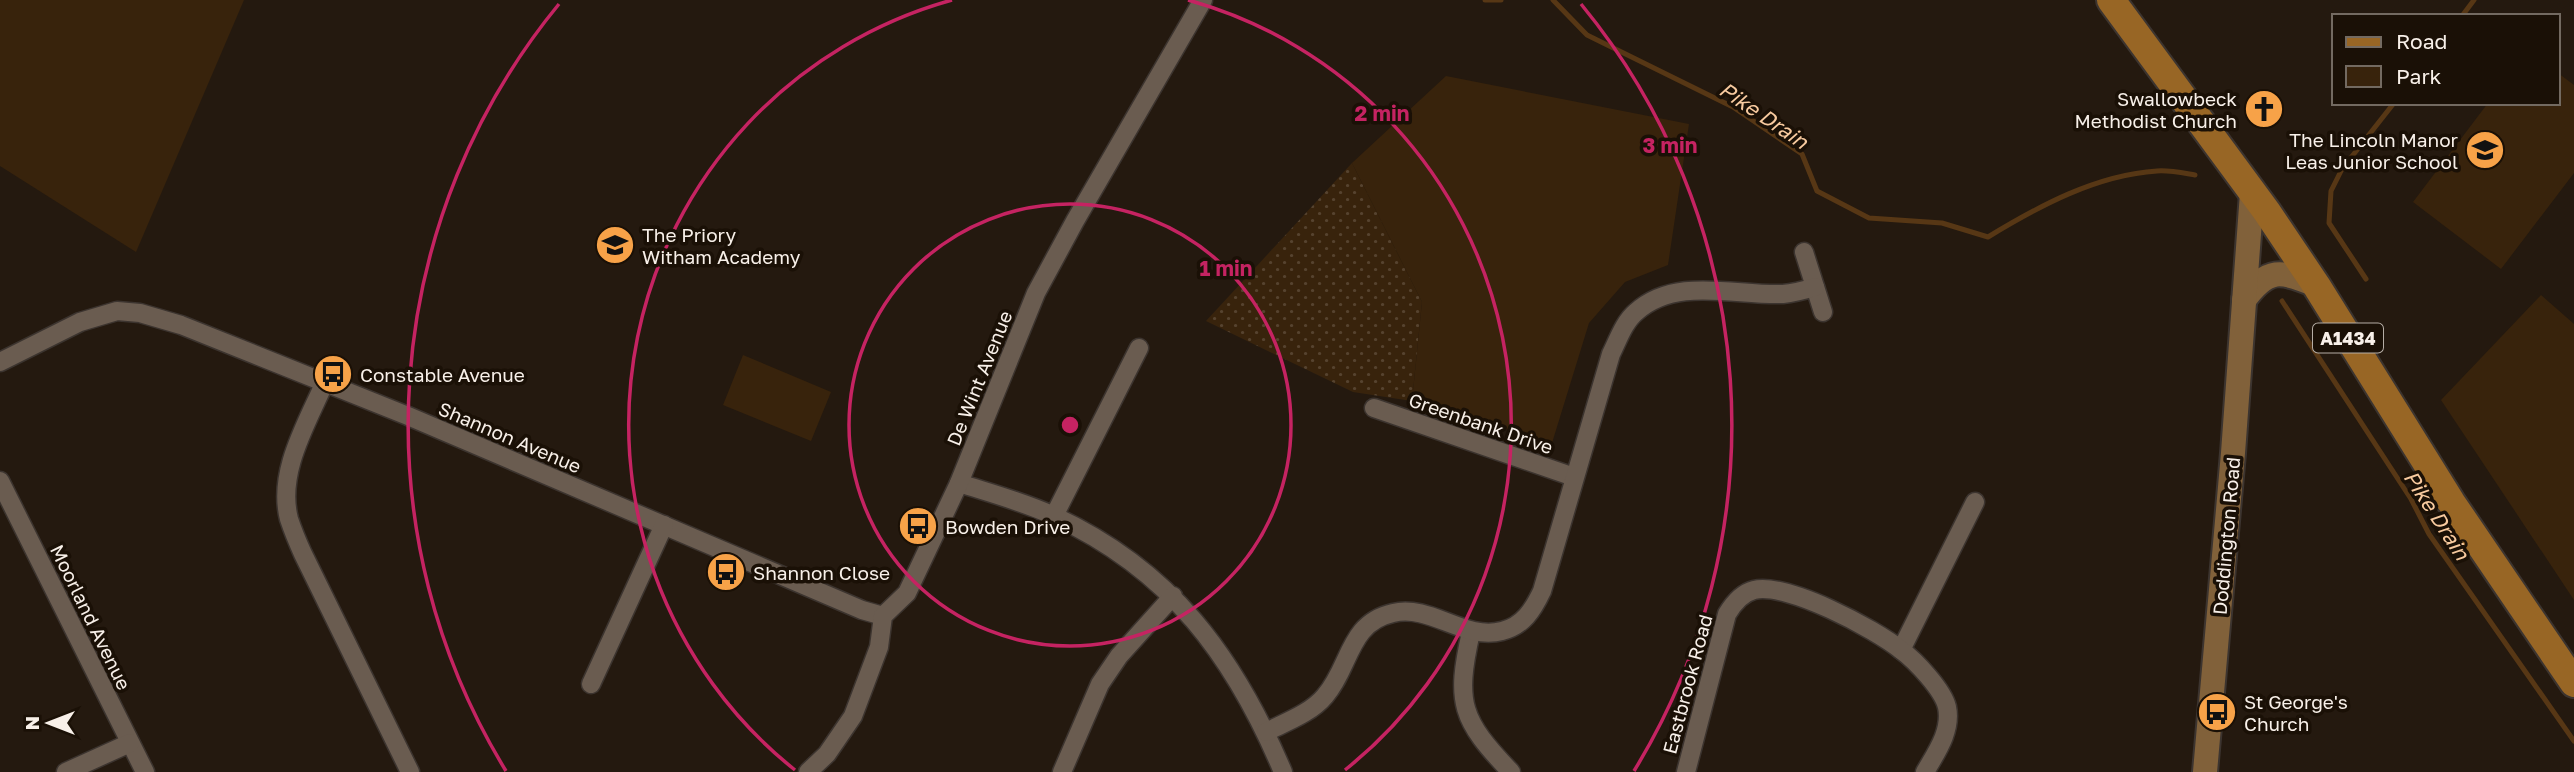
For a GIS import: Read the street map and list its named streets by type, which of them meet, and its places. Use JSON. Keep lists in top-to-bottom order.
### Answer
{
  "streets": {
    "main road": ["A1434", "Doddington Road"],
    "street": [
      "De Wint Avenue",
      "Greenbank Drive",
      "Shannon Avenue",
      "Moorland Avenue",
      "Eastbrook Road"
    ]
  },
  "crossings": [
    ["A1434", "Doddington Road"],
    ["De Wint Avenue", "Shannon Avenue"]
  ],
  "water": ["Pike Drain"],
  "places": {
    "church": ["Swallowbeck Methodist Church"],
    "school or university": ["The Lincoln Manor Leas Junior School", "The Priory Witham Academy"],
    "bus stop": [
      "Constable Avenue",
      "Bowden Drive",
      "Shannon Close",
      "St George's Church"
    ]
  },
  "legend": ["Road", "Park"],
  "north": "left",
  "rings": ["2 min", "3 min", "1 min"]
}
